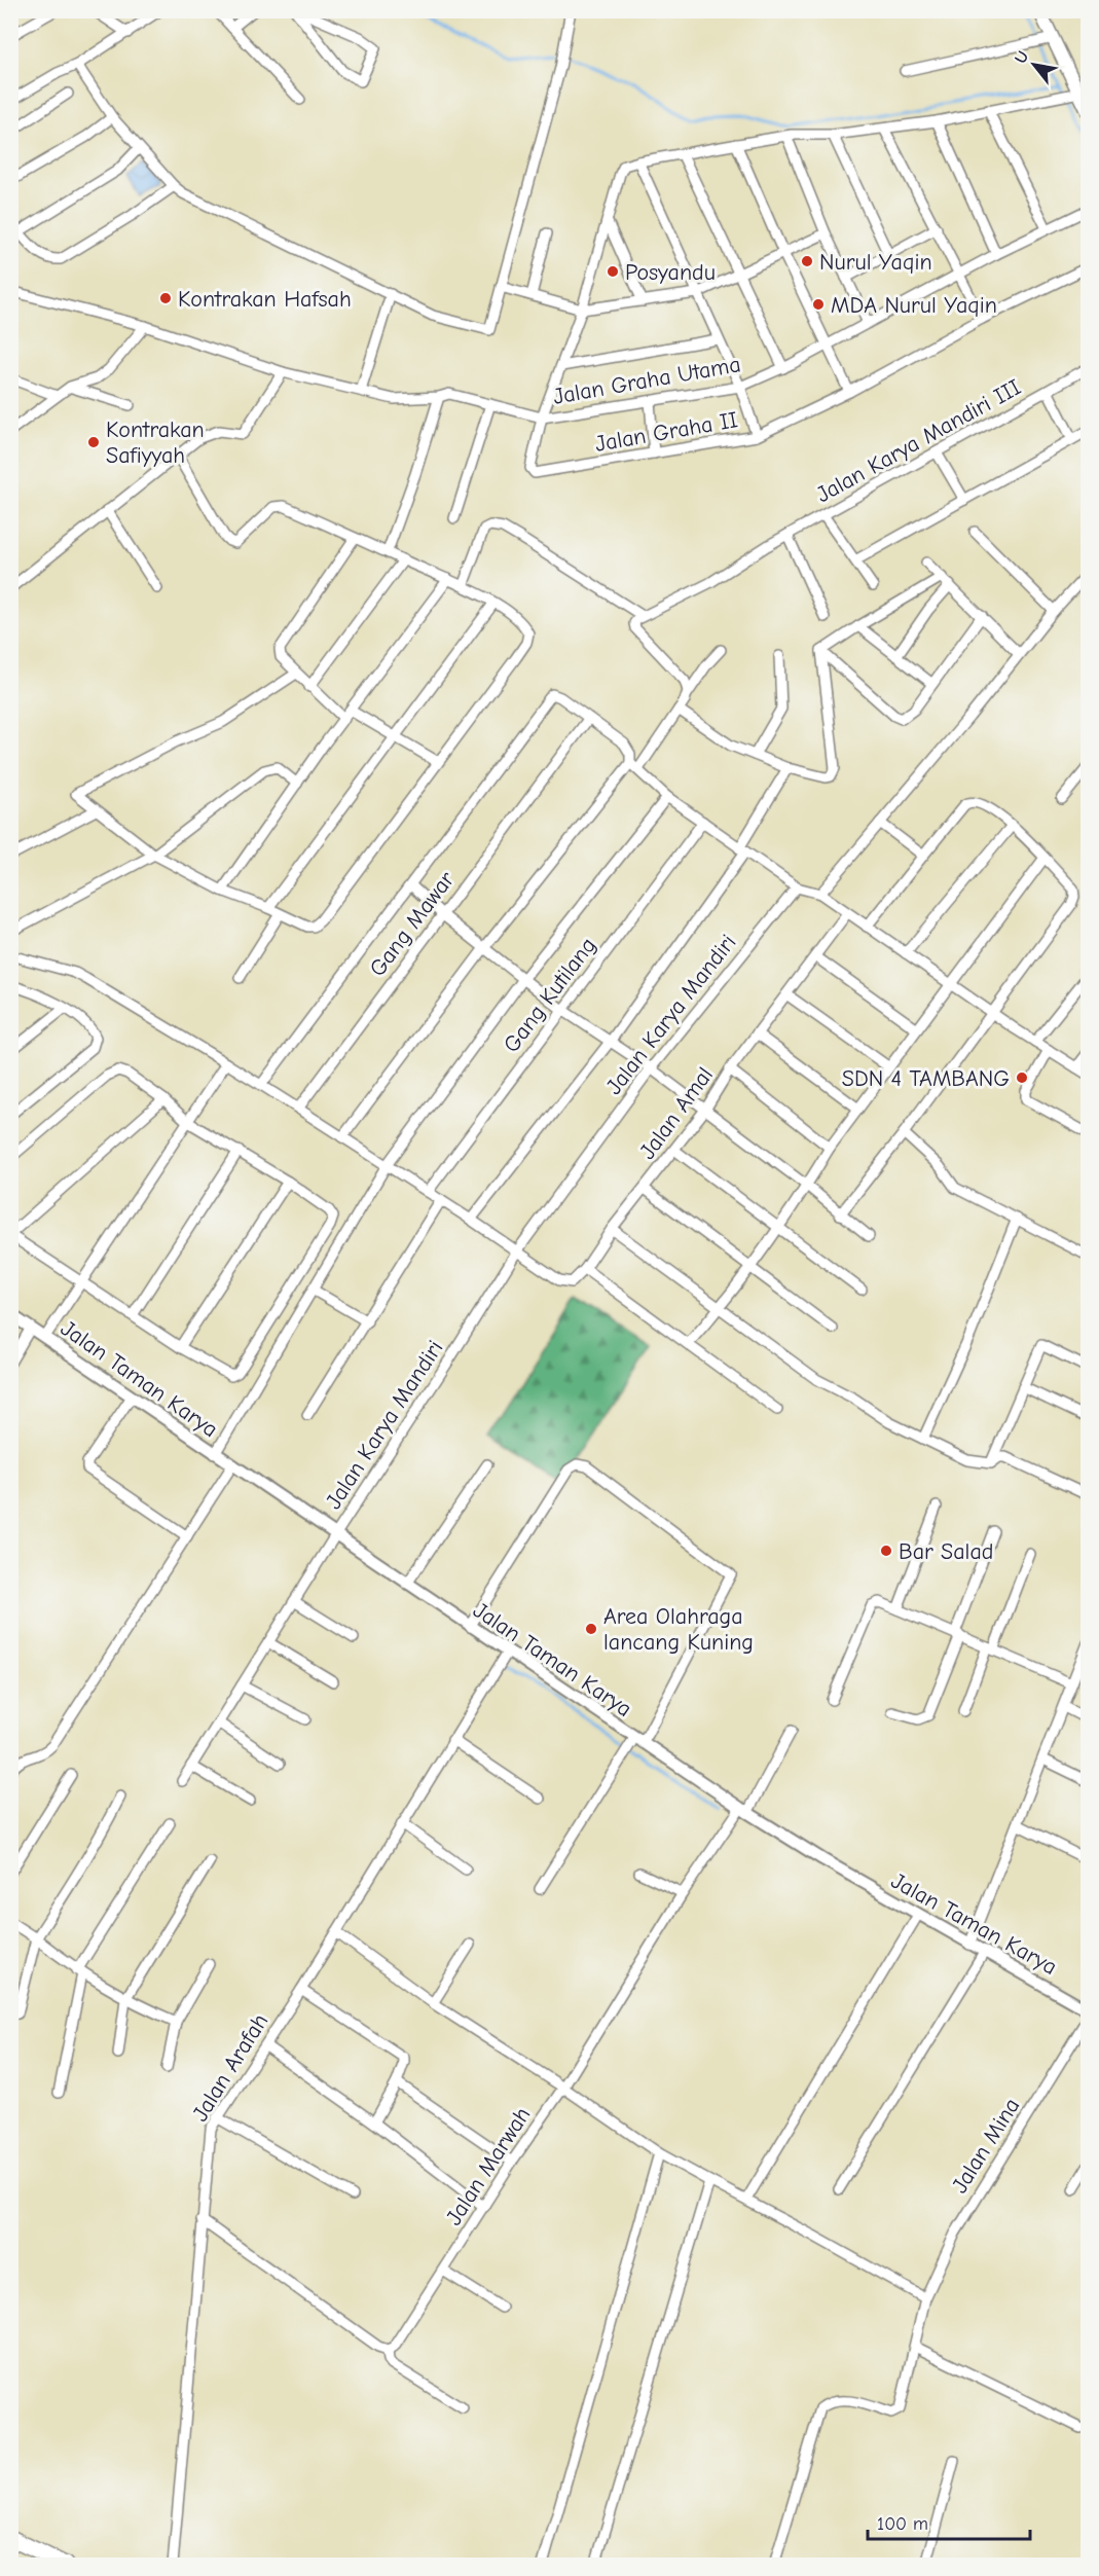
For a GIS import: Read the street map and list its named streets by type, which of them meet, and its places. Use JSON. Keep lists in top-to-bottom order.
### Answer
{
  "streets": {
    "street": [
      "Jalan Graha Utama",
      "Jalan Graha II",
      "Jalan Karya Mandiri III",
      "Gang Mawar",
      "Gang Kutilang",
      "Jalan Karya Mandiri",
      "Jalan Amal",
      "Jalan Taman Karya",
      "Jalan Arafah",
      "Jalan Mina",
      "Jalan Marwah"
    ]
  },
  "crossings": [
    ["Jalan Graha Utama", "Jalan Graha II"],
    ["Jalan Karya Mandiri", "Jalan Taman Karya"],
    ["Jalan Taman Karya", "Jalan Arafah"],
    ["Jalan Taman Karya", "Jalan Marwah"]
  ],
  "places": [
    "Nurul Yaqin",
    "Posyandu",
    "Kontrakan Hafsah",
    "MDA Nurul Yaqin",
    "Kontrakan Safiyyah",
    "SDN 4 TAMBANG",
    "Bar Salad",
    "Area Olahraga lancang Kuning"
  ],
  "scale_bar": "100 m",
  "north": "top left"
}
